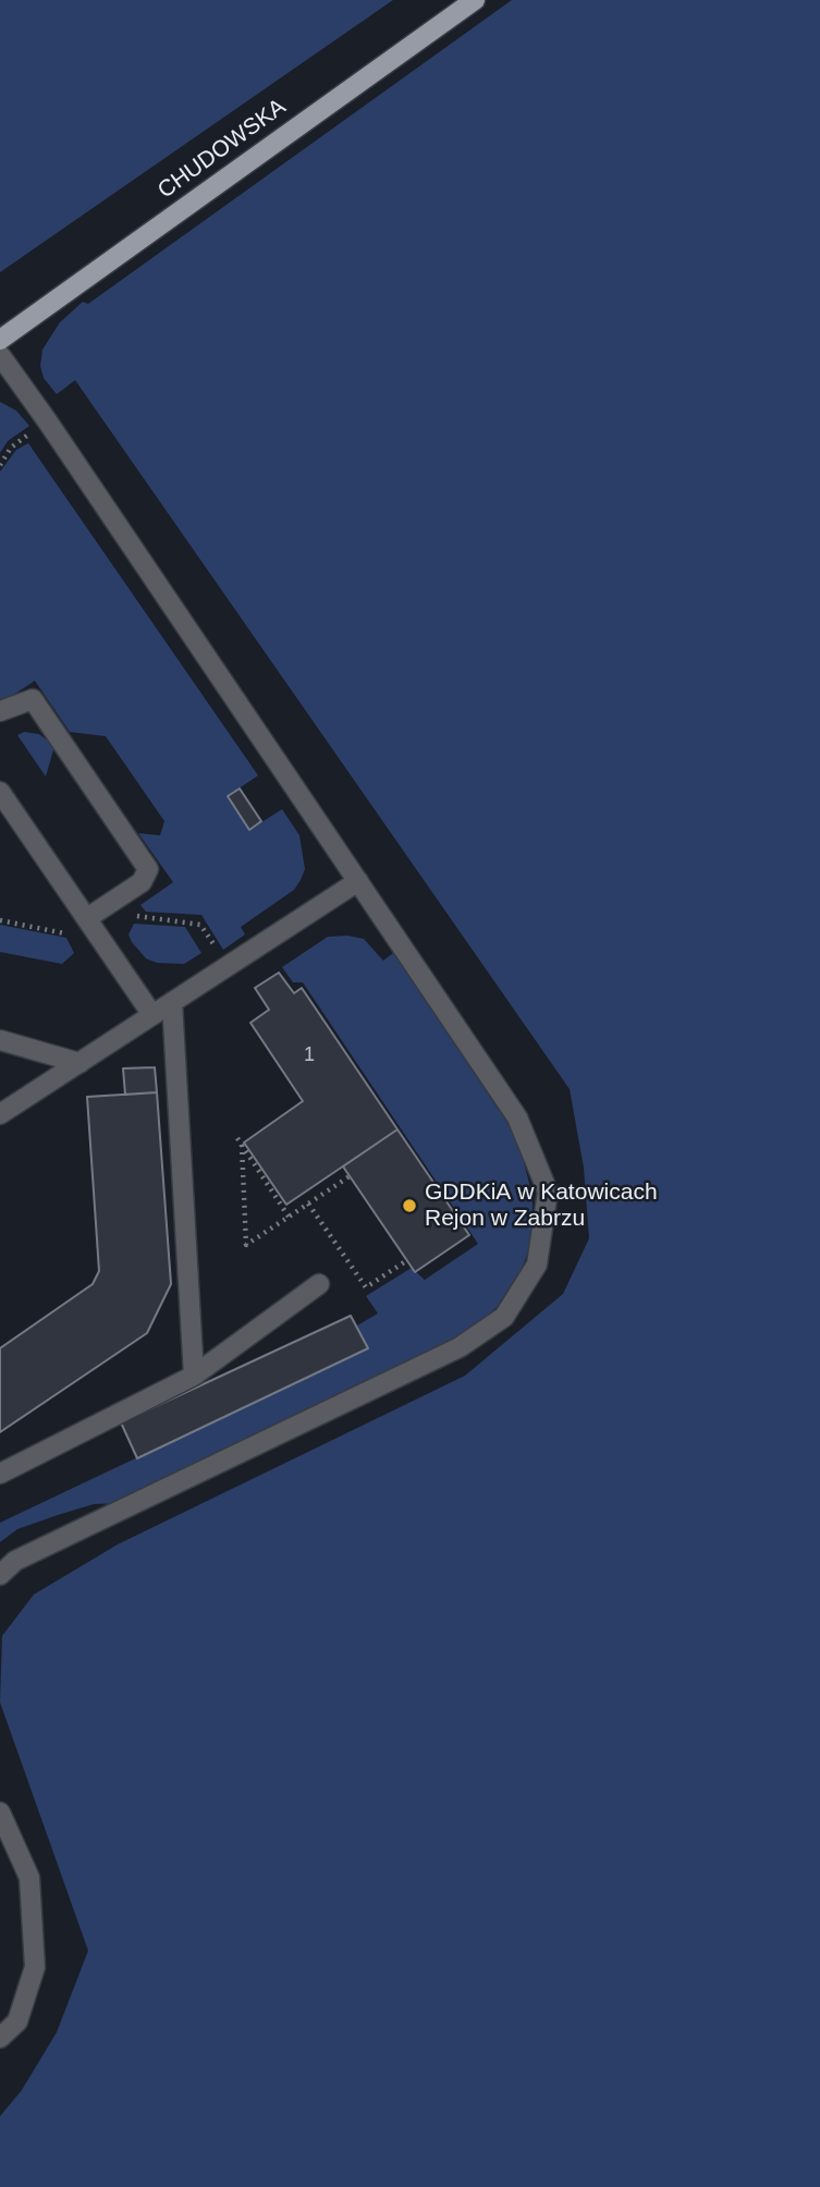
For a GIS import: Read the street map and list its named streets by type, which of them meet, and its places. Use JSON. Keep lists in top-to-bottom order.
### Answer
{
  "streets": {
    "main road": ["CHUDOWSKA"]
  },
  "places": ["GDDKiA w Katowicach Rejon w Zabrzu"],
  "house_numbers": ["1"]
}
